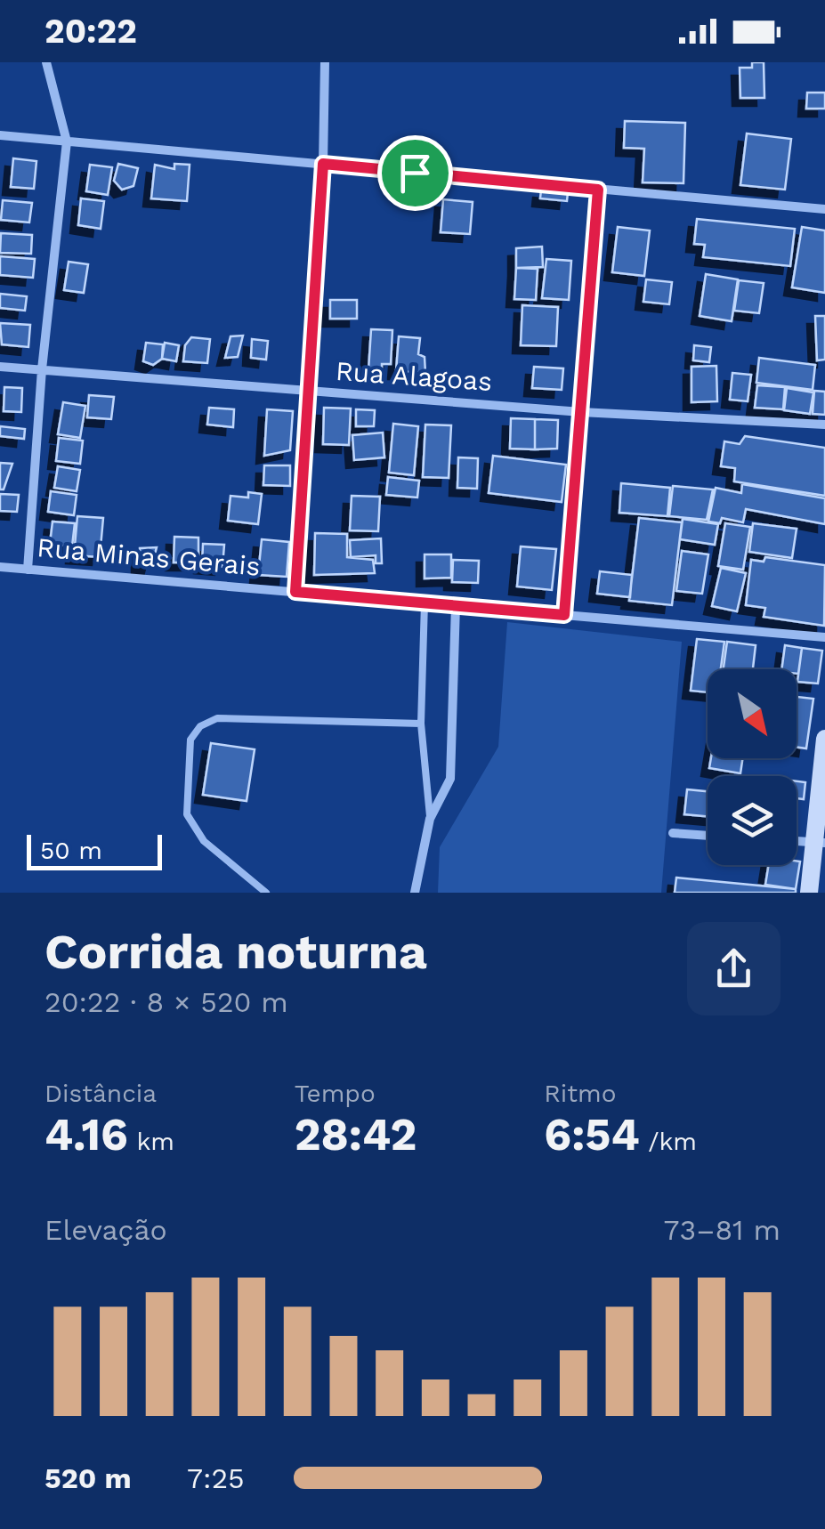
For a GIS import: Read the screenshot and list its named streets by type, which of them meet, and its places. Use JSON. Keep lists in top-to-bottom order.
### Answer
{
  "streets": {
    "street": ["Rua Alagoas", "Rua Minas Gerais"]
  },
  "scale_bar": "50 m",
  "north": "bottom right",
  "page": {
    "status": "20:22",
    "scale": "50 m",
    "heading": ["Corrida noturna", "20:22 · 8 × 520 m"],
    "stats": [
      ["Distância", "4.16 km"],
      ["Tempo", "28:42"],
      ["Ritmo", "6:54 /km"]
    ],
    "chart": ["Elevação", "73–81 m"],
    "list": [
      {
        "name": "520 m",
        "note": "7:25"
      }
    ]
  }
}
